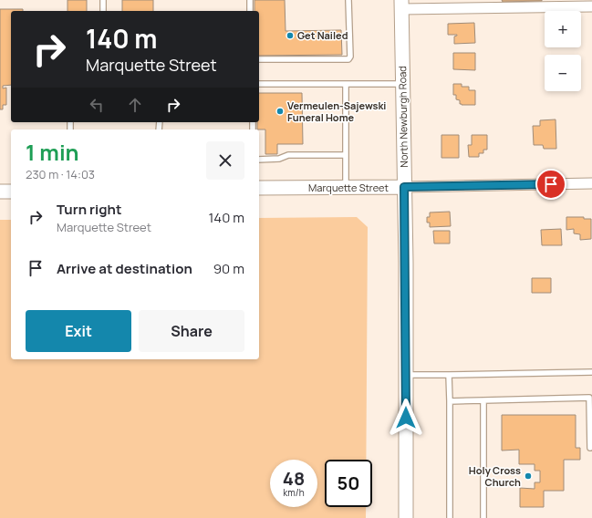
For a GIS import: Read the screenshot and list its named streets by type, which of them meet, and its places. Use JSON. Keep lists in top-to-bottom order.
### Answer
{
  "streets": {
    "main road": ["North Newburgh Road", "Marquette Street"]
  },
  "crossings": [
    ["North Newburgh Road", "Marquette Street"]
  ],
  "places": ["Get Nailed", "Vermeulen-Sajewski Funeral Home", "Holy Cross Church"],
  "page": {
    "map_buttons": ["+", "−"],
    "turn": ["140 m", "Marquette Street"],
    "heading": ["1 min", "230 m · 14:03"],
    "list": [
      {
        "name": "Turn right",
        "note": "Marquette Street",
        "value": "140 m"
      },
      {
        "name": "Arrive at destination",
        "value": "90 m"
      }
    ],
    "buttons": ["Exit", "Share"],
    "speed": "48 km/h",
    "limit": "50"
  }
}
